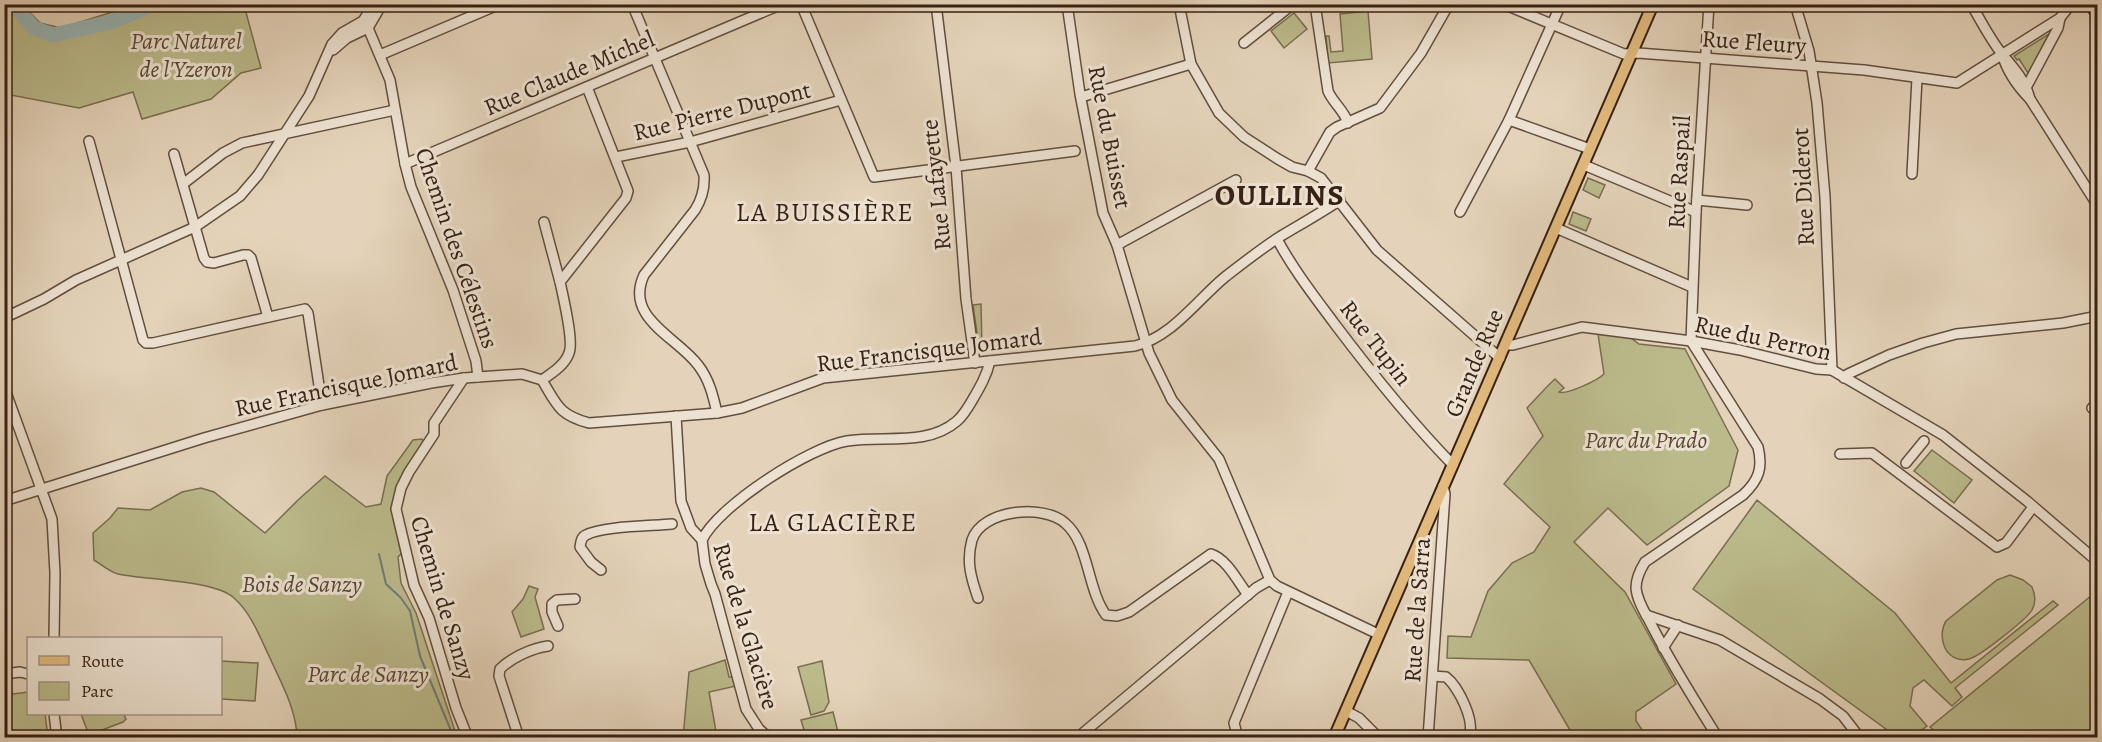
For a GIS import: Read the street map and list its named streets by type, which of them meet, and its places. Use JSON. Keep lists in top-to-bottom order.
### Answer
{
  "streets": {
    "main road": ["Grande Rue"],
    "street": [
      "Rue Fleury",
      "Rue Claude Michel",
      "Rue Pierre Dupont",
      "Rue du Buisset",
      "Rue Raspail",
      "Rue Lafayette",
      "Rue Diderot",
      "Chemin des Célestins",
      "Rue du Perron",
      "Rue Tupin",
      "Rue Francisque Jomard",
      "Chemin de Sanzy",
      "Rue de la Sarra",
      "Rue de la Glacière"
    ]
  },
  "crossings": [
    ["Rue Fleury", "Rue Raspail"],
    ["Rue Fleury", "Rue Diderot"],
    ["Rue Fleury", "Grande Rue"],
    ["Rue Claude Michel", "Rue Pierre Dupont"],
    ["Rue Claude Michel", "Chemin des Célestins"],
    ["Rue du Buisset", "Rue Francisque Jomard"],
    ["Rue Raspail", "Rue du Perron"],
    ["Rue Lafayette", "Rue Francisque Jomard"],
    ["Rue Diderot", "Rue du Perron"],
    ["Chemin des Célestins", "Rue Francisque Jomard"],
    ["Rue du Perron", "Grande Rue"],
    ["Rue Tupin", "Grande Rue"],
    ["Rue Francisque Jomard", "Chemin de Sanzy"],
    ["Rue Francisque Jomard", "Rue de la Glacière"],
    ["Grande Rue", "Rue de la Sarra"]
  ],
  "districts": ["OULLINS", "LA BUISSIÈRE", "LA GLACIÈRE"],
  "parks": [
    "Parc Naturel de l'Yzeron",
    "Parc du Prado",
    "Bois de Sanzy",
    "Parc de Sanzy"
  ],
  "legend": ["Route", "Parc"]
}
